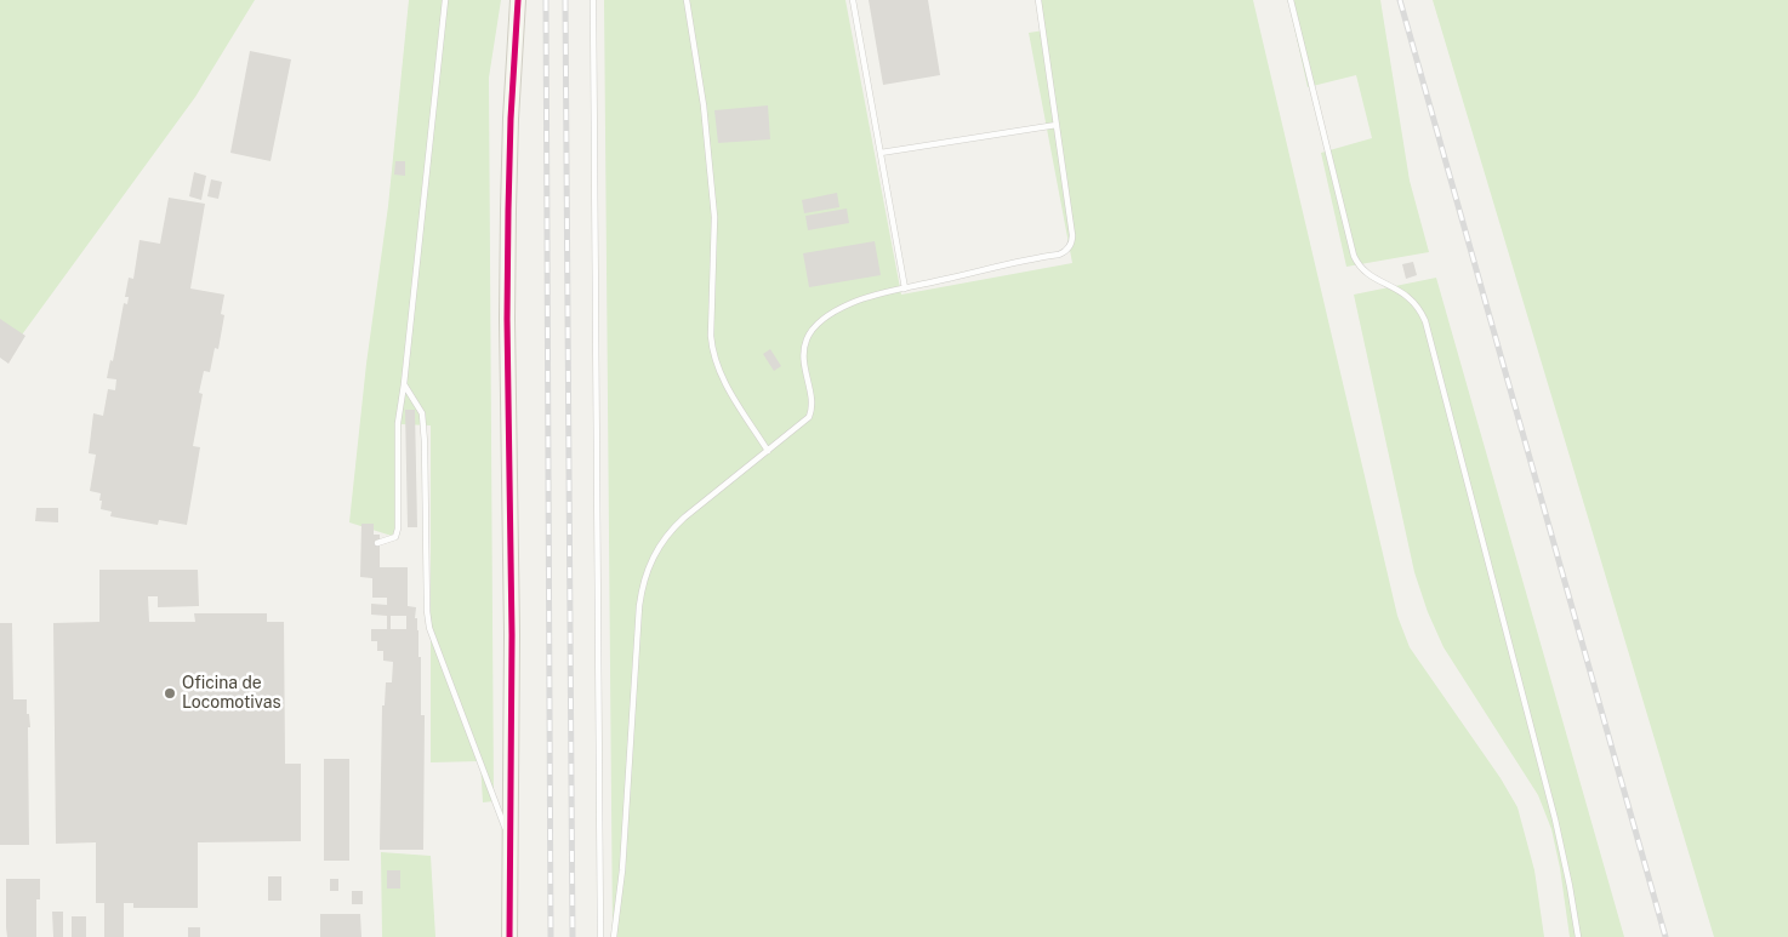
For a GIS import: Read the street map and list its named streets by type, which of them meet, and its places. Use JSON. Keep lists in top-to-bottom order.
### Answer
{
  "places": ["Oficina de Locomotivas"]
}
